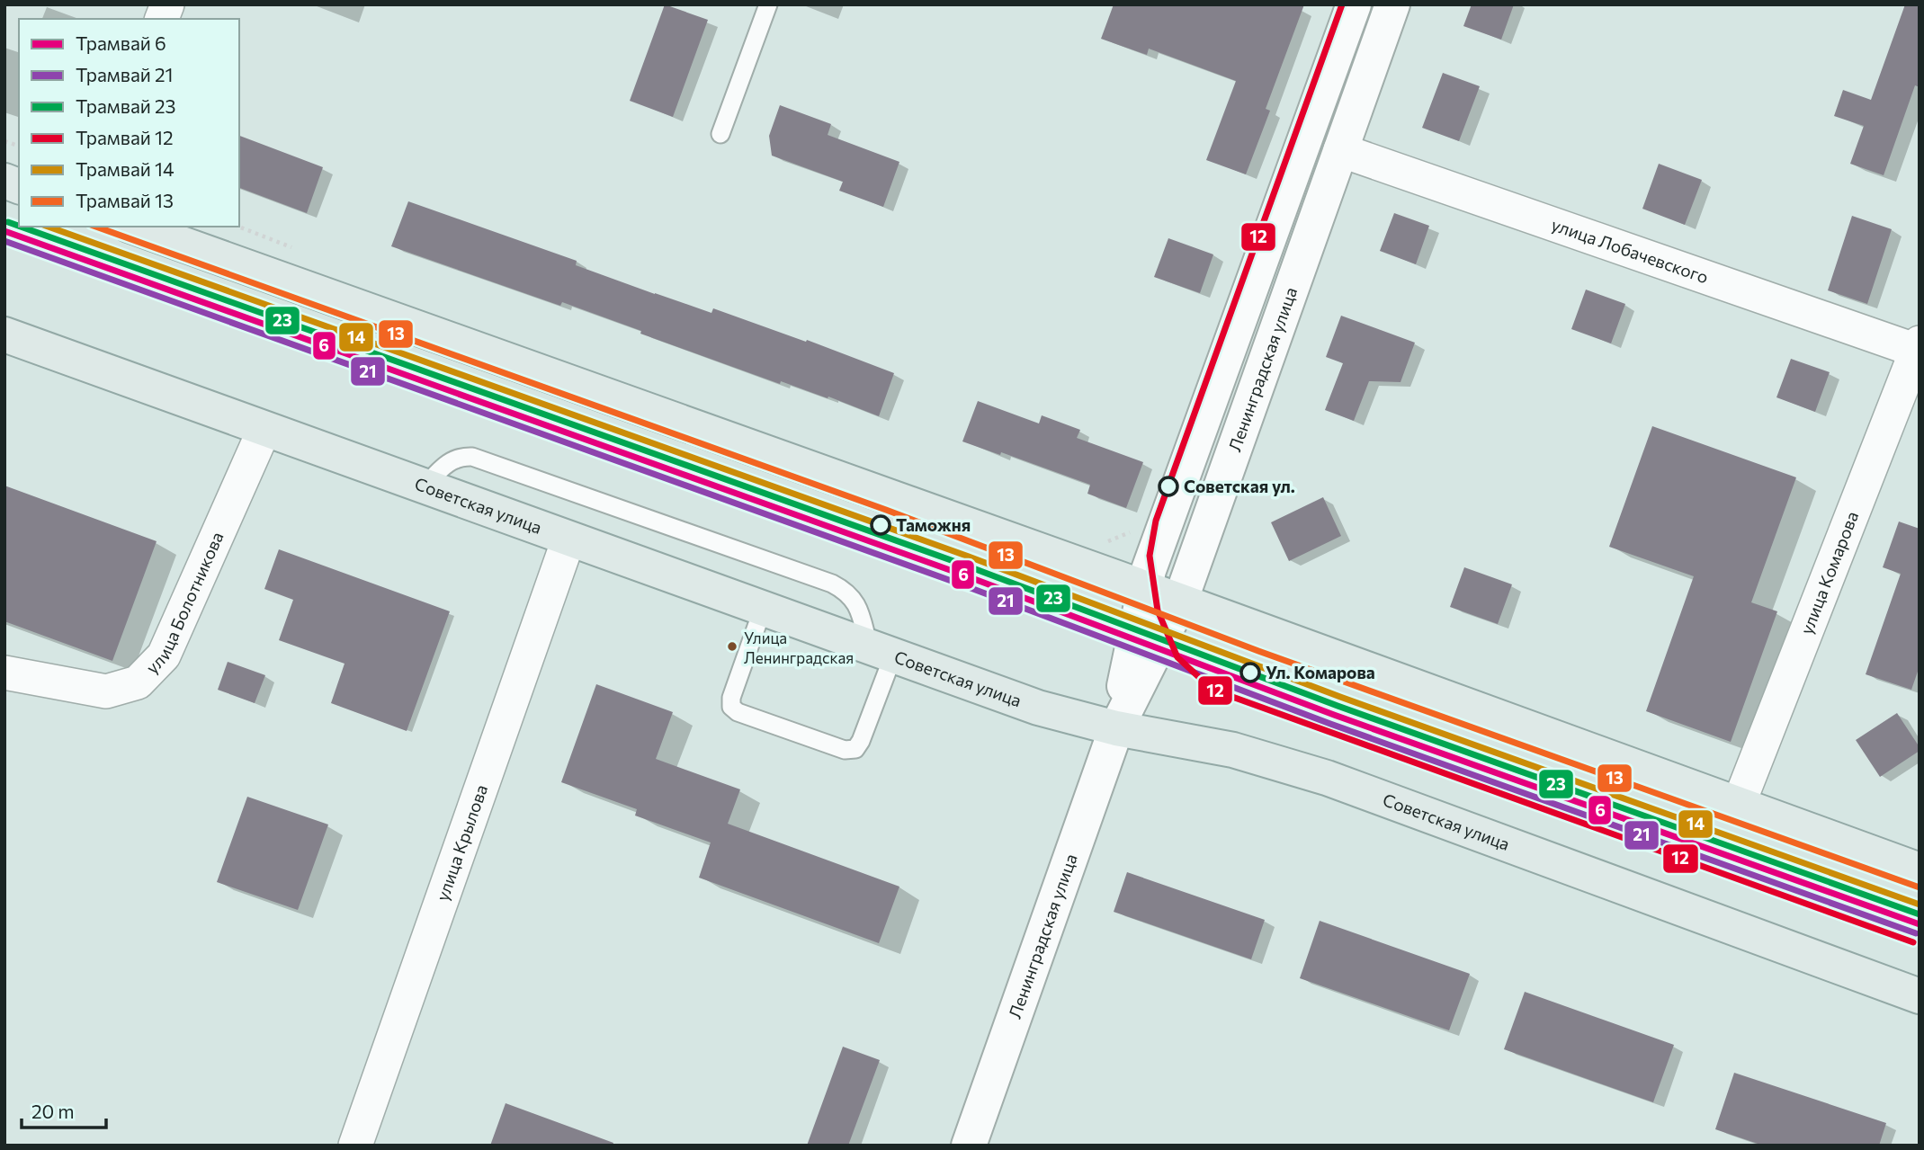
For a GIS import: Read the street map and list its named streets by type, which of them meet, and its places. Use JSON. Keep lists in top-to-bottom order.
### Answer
{
  "streets": {
    "main road": ["Ленинградская улица", "Советская улица"],
    "street": [
      "улица Лобачевского",
      "улица Комарова",
      "улица Болотникова",
      "улица Крылова"
    ]
  },
  "crossings": [
    ["улица Лобачевского", "Ленинградская улица"],
    ["улица Лобачевского", "улица Комарова"],
    ["Ленинградская улица", "Советская улица"],
    ["Советская улица", "улица Болотникова"],
    ["Советская улица", "улица Крылова"]
  ],
  "places": [
    "Советская ул.",
    "Таможня",
    "Улица Ленинградская",
    "Ул. Комарова"
  ],
  "lines": [
    "tram line 12",
    "tram line 23",
    "tram line 14",
    "tram line 13",
    "tram line 6",
    "tram line 21"
  ],
  "legend": [
    "Трамвай 6",
    "Трамвай 21",
    "Трамвай 23",
    "Трамвай 12",
    "Трамвай 14",
    "Трамвай 13"
  ],
  "scale_bar": "20 m"
}
